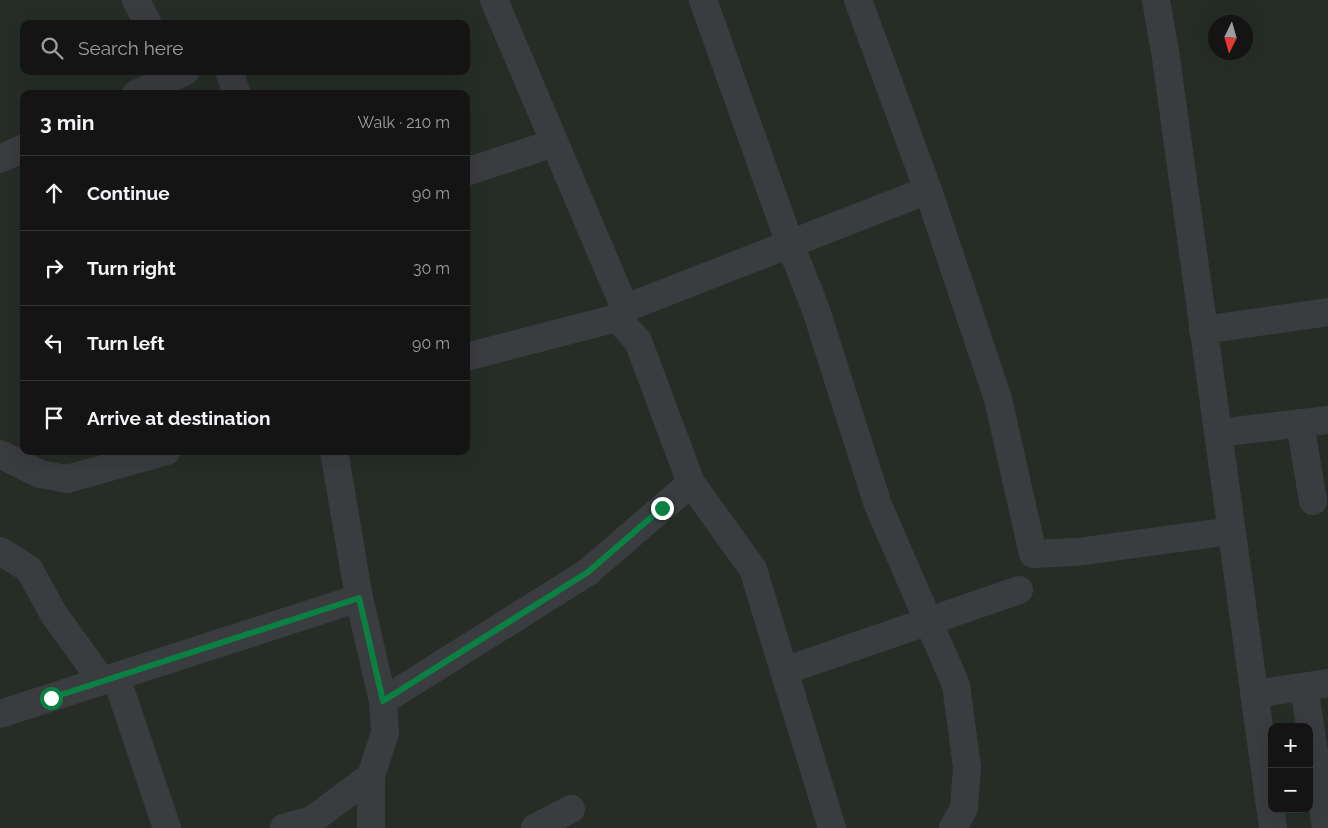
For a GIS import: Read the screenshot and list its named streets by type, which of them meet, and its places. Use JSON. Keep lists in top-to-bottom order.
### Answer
{
  "north": "bottom",
  "page": {
    "search": "Search here",
    "heading": ["3 min", "Walk · 210 m"],
    "list": [
      ["Continue", "90 m"],
      ["Turn right", "30 m"],
      ["Turn left", "90 m"],
      "Arrive at destination"
    ],
    "map_buttons": ["+", "−"]
  }
}
